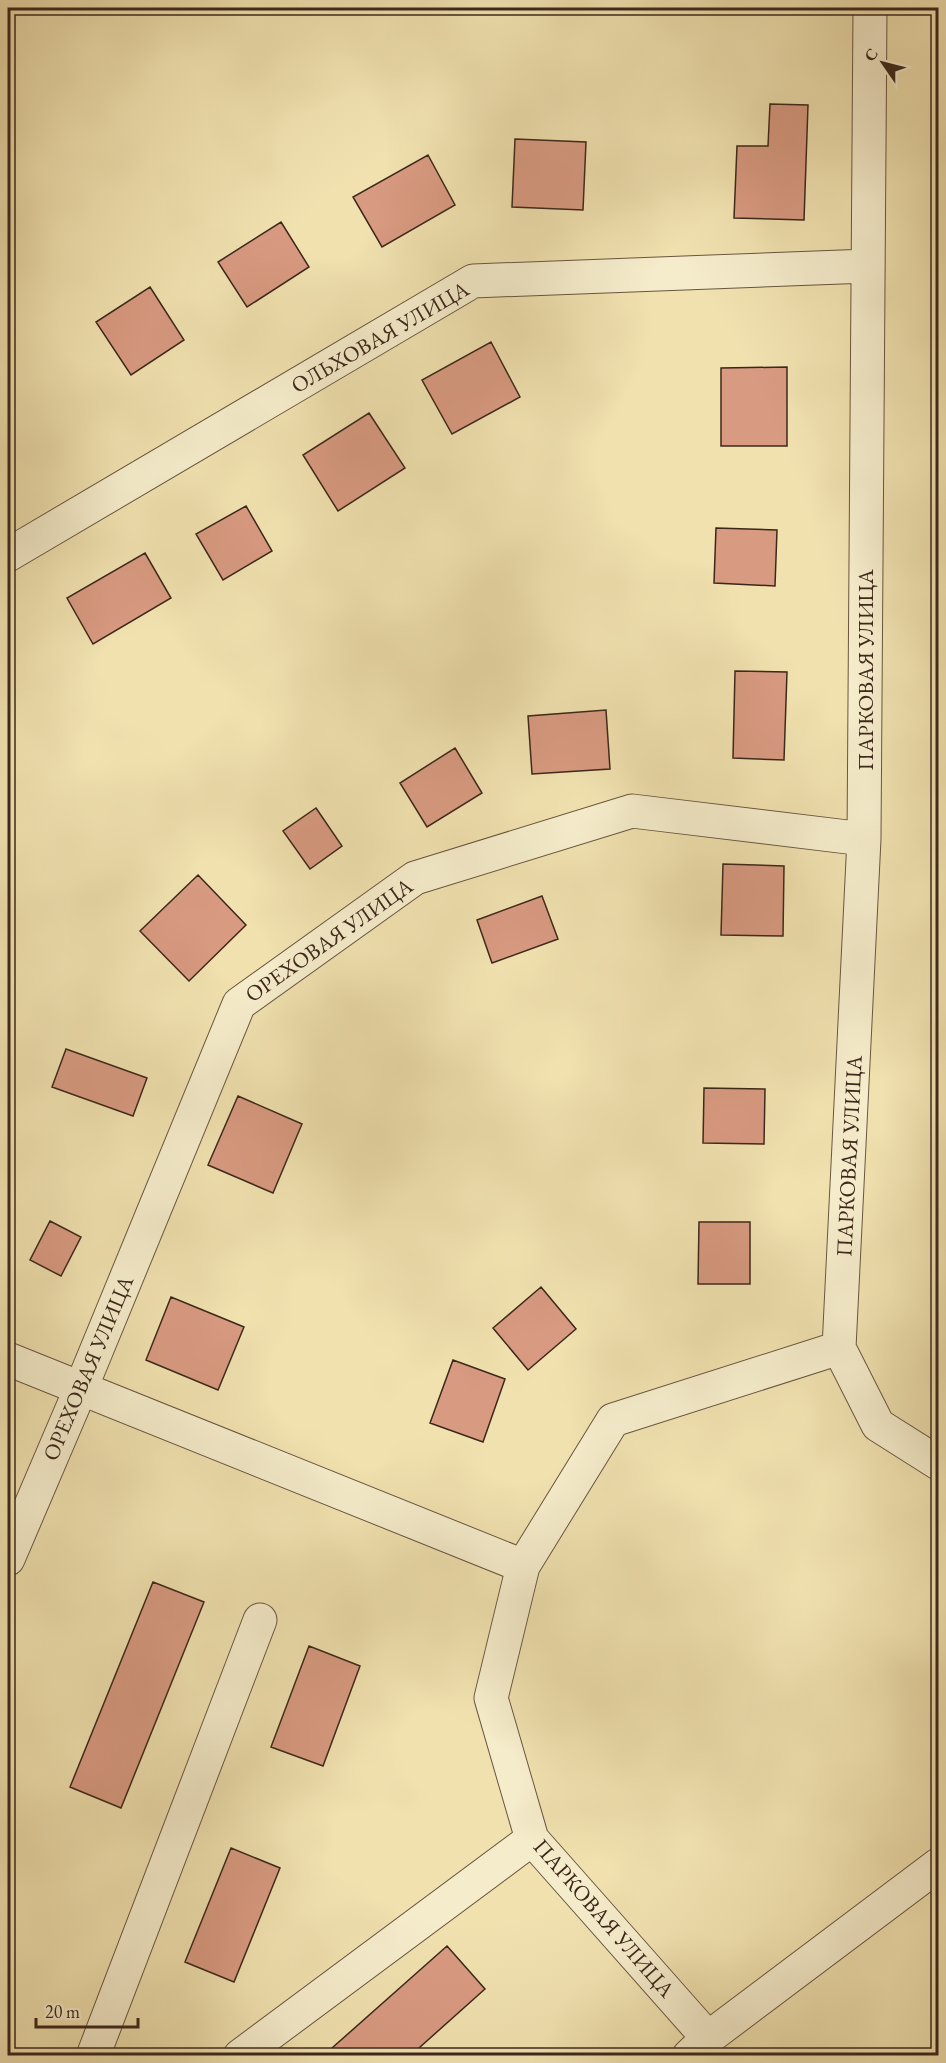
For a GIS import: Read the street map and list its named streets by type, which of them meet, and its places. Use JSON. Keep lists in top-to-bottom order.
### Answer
{
  "streets": {
    "street": ["ОЛЬХОВАЯ УЛИЦА", "ПАРКОВАЯ УЛИЦА", "ОРЕХОВАЯ УЛИЦА"]
  },
  "crossings": [
    ["ОЛЬХОВАЯ УЛИЦА", "ПАРКОВАЯ УЛИЦА"],
    ["ПАРКОВАЯ УЛИЦА", "ОРЕХОВАЯ УЛИЦА"]
  ],
  "scale_bar": "20 m",
  "north": "top left"
}
